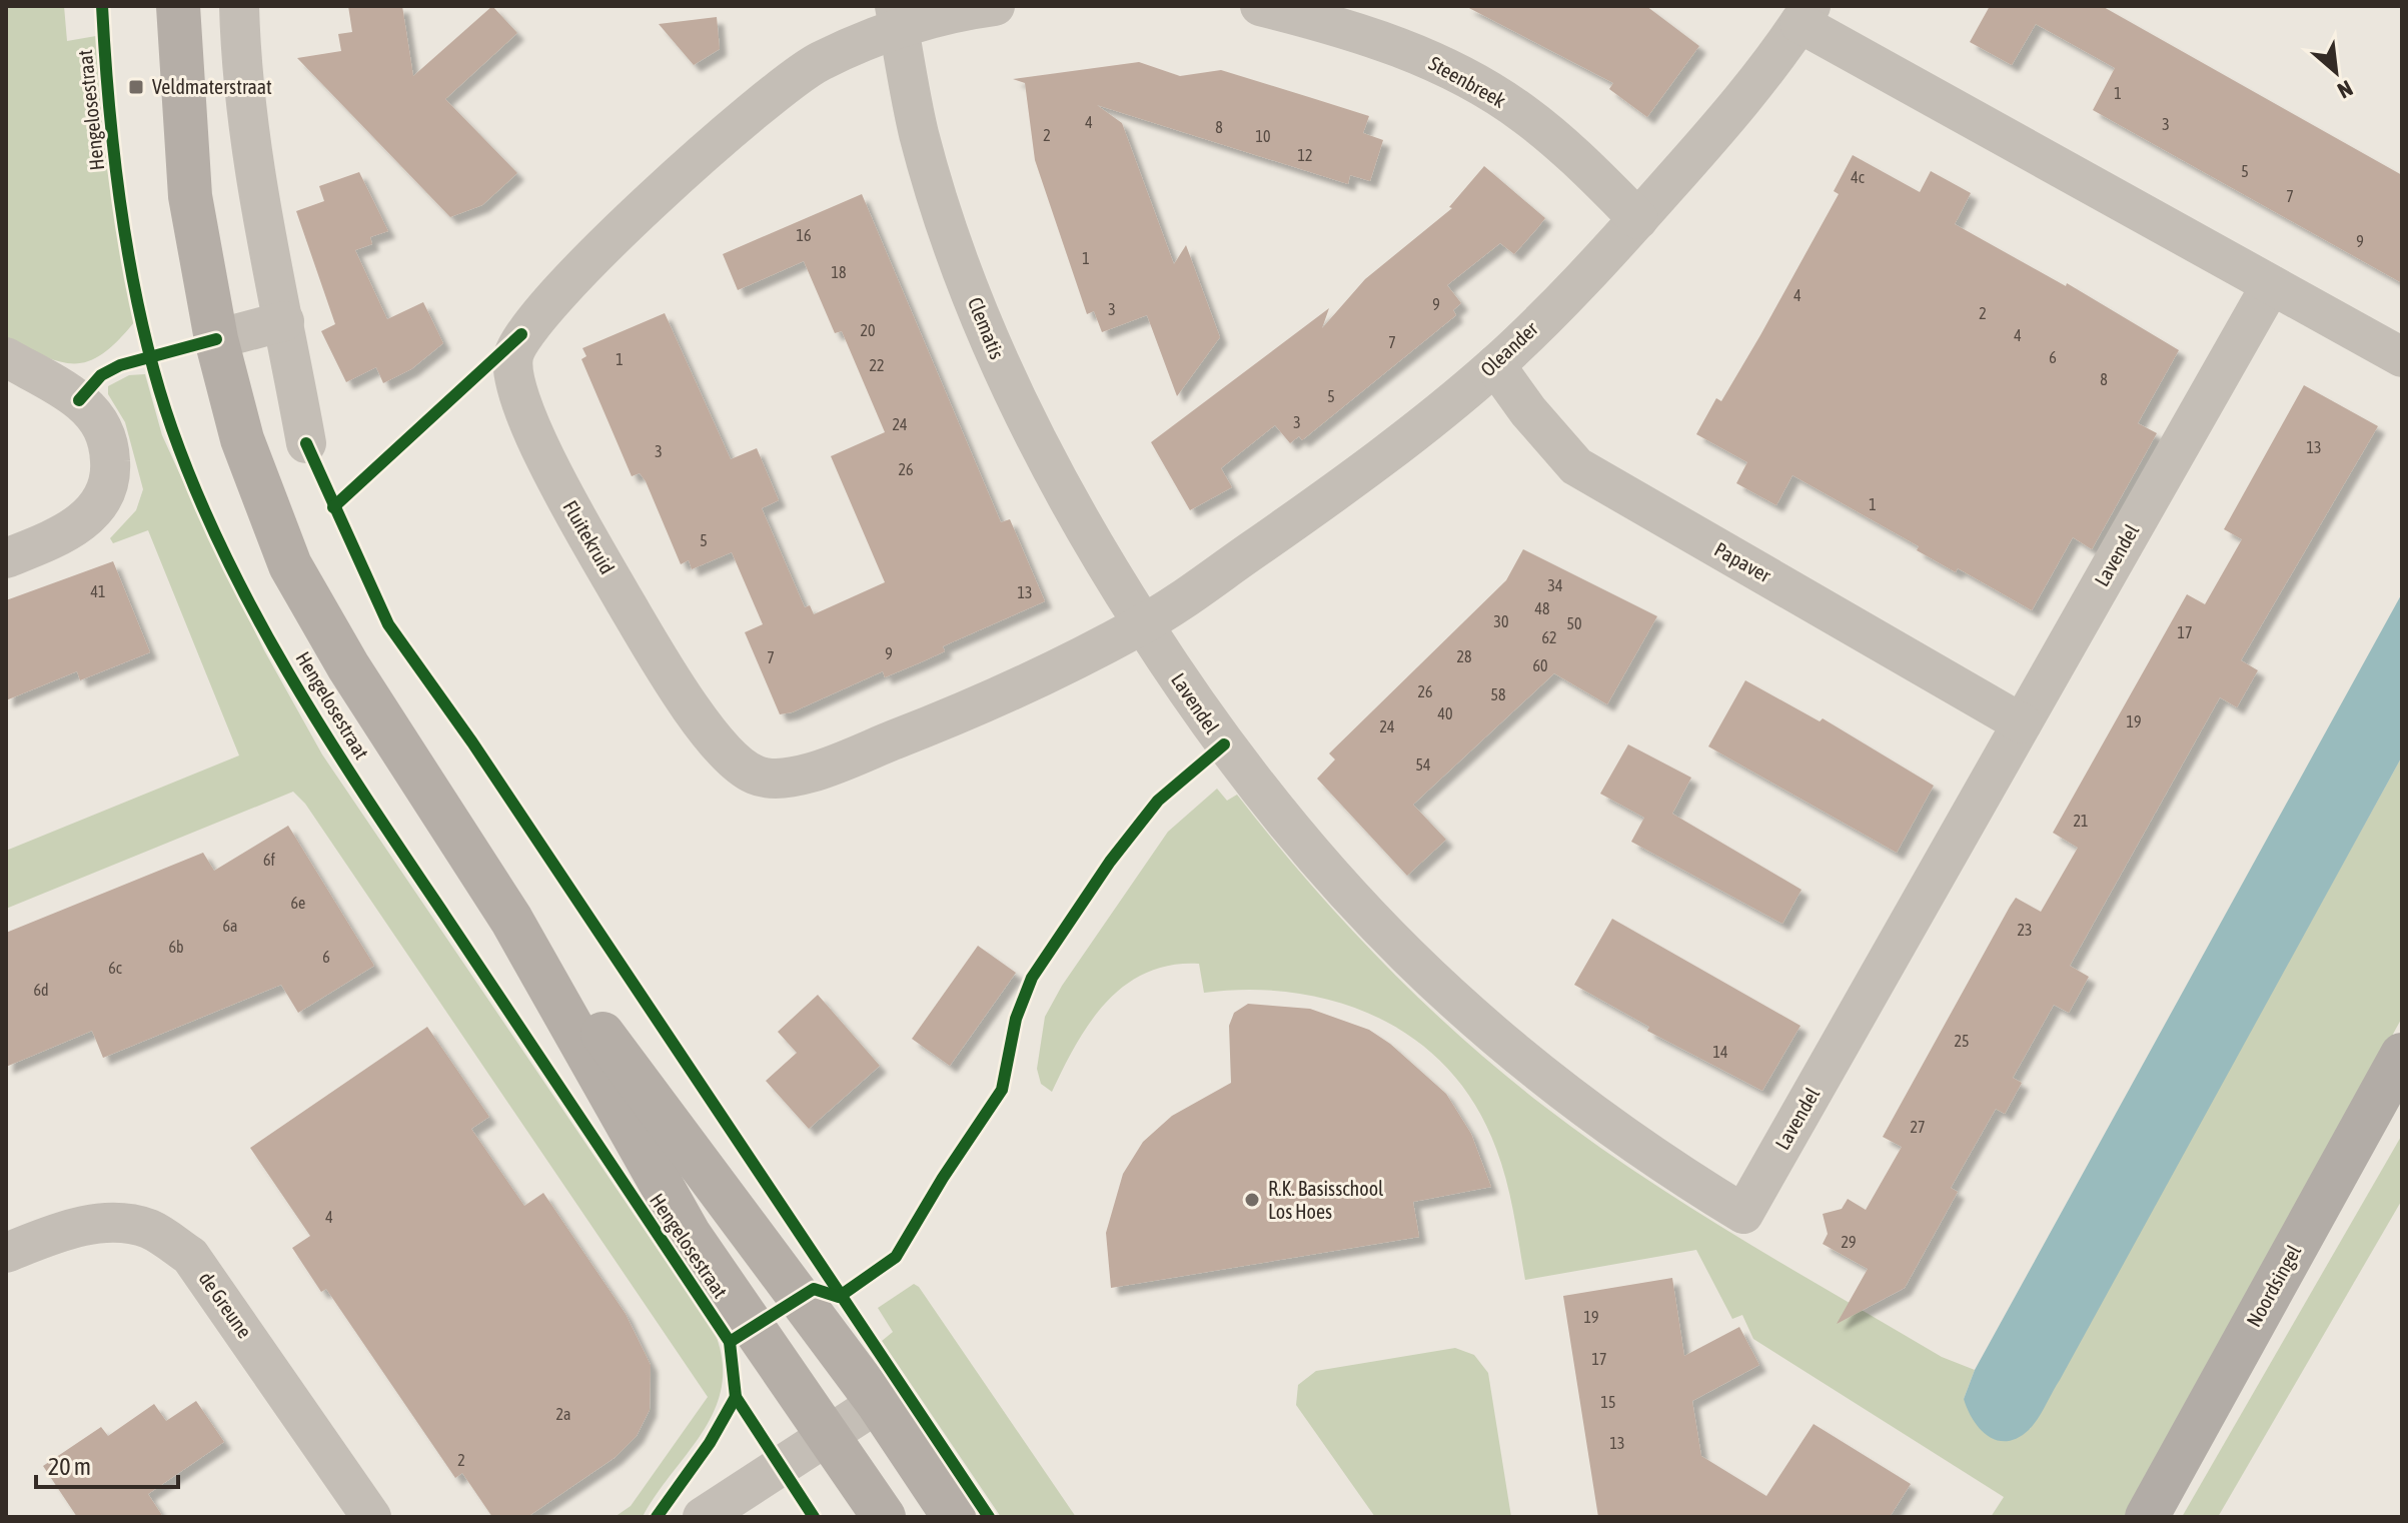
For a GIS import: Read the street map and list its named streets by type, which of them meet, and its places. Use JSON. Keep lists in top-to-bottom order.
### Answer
{
  "streets": {
    "main road": ["Hengelosestraat", "Noordsingel"],
    "street": [
      "Steenbreek",
      "Clematis",
      "Oleander",
      "Fluitekruid",
      "Lavendel",
      "Papaver",
      "de Greune"
    ]
  },
  "crossings": [
    ["Steenbreek", "Oleander"],
    ["Clematis", "Oleander"],
    ["Clematis", "Fluitekruid"],
    ["Clematis", "Lavendel"],
    ["Oleander", "Fluitekruid"],
    ["Oleander", "Lavendel"],
    ["Oleander", "Papaver"],
    ["Fluitekruid", "Lavendel"],
    ["Lavendel", "Papaver"]
  ],
  "places": {
    "transit": ["Veldmaterstraat"],
    "other": ["R.K. Basisschool Los Hoes"]
  },
  "house_numbers": [
    "1",
    "4",
    "3",
    "8",
    "2",
    "10",
    "12",
    "5",
    "4c",
    "7",
    "16",
    "9",
    "1",
    "18",
    "4",
    "9",
    "3",
    "2",
    "20",
    "4",
    "7",
    "6",
    "1",
    "22",
    "8",
    "5",
    "3",
    "24",
    "13",
    "3",
    "26",
    "1",
    "5",
    "34",
    "41",
    "13",
    "48",
    "30",
    "50",
    "17",
    "62",
    "9",
    "28",
    "7",
    "60",
    "26",
    "58",
    "40",
    "19",
    "24",
    "54",
    "21",
    "6f",
    "6e",
    "6a",
    "23",
    "6b",
    "6",
    "6c",
    "6d",
    "25",
    "14",
    "27",
    "4",
    "29",
    "19",
    "17",
    "15",
    "2a",
    "13",
    "2"
  ],
  "scale_bar": "20 m",
  "north": "bottom right"
}
